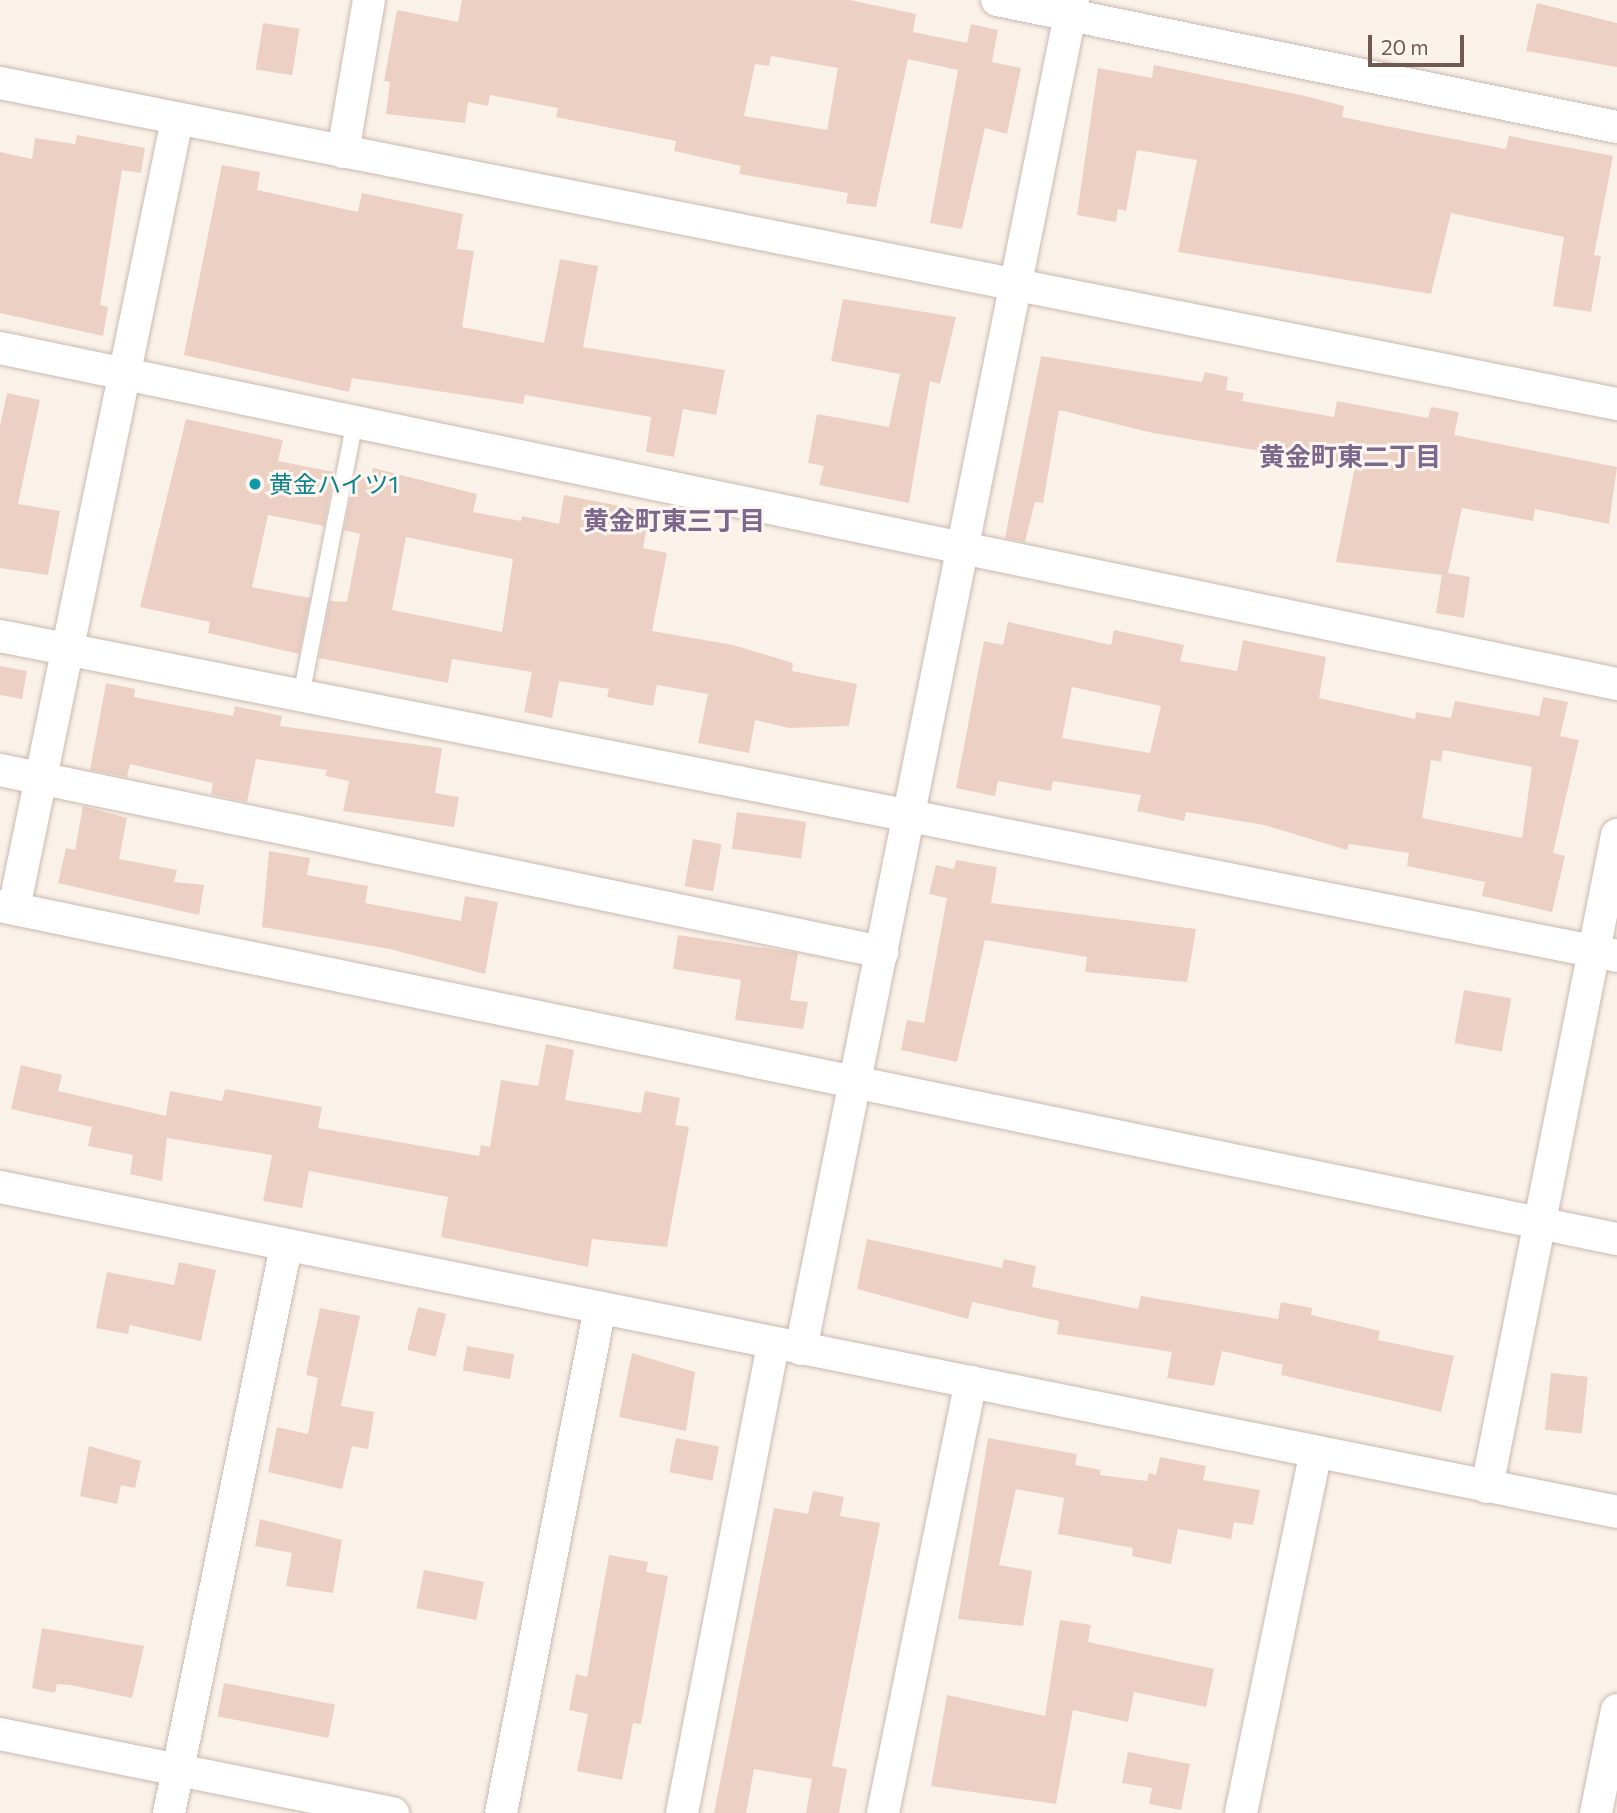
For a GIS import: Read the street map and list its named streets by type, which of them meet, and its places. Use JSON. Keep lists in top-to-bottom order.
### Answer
{
  "districts": ["黄金町東二丁目", "黄金町東三丁目"],
  "places": ["黄金ハイツ1"],
  "scale_bar": "20 m"
}
